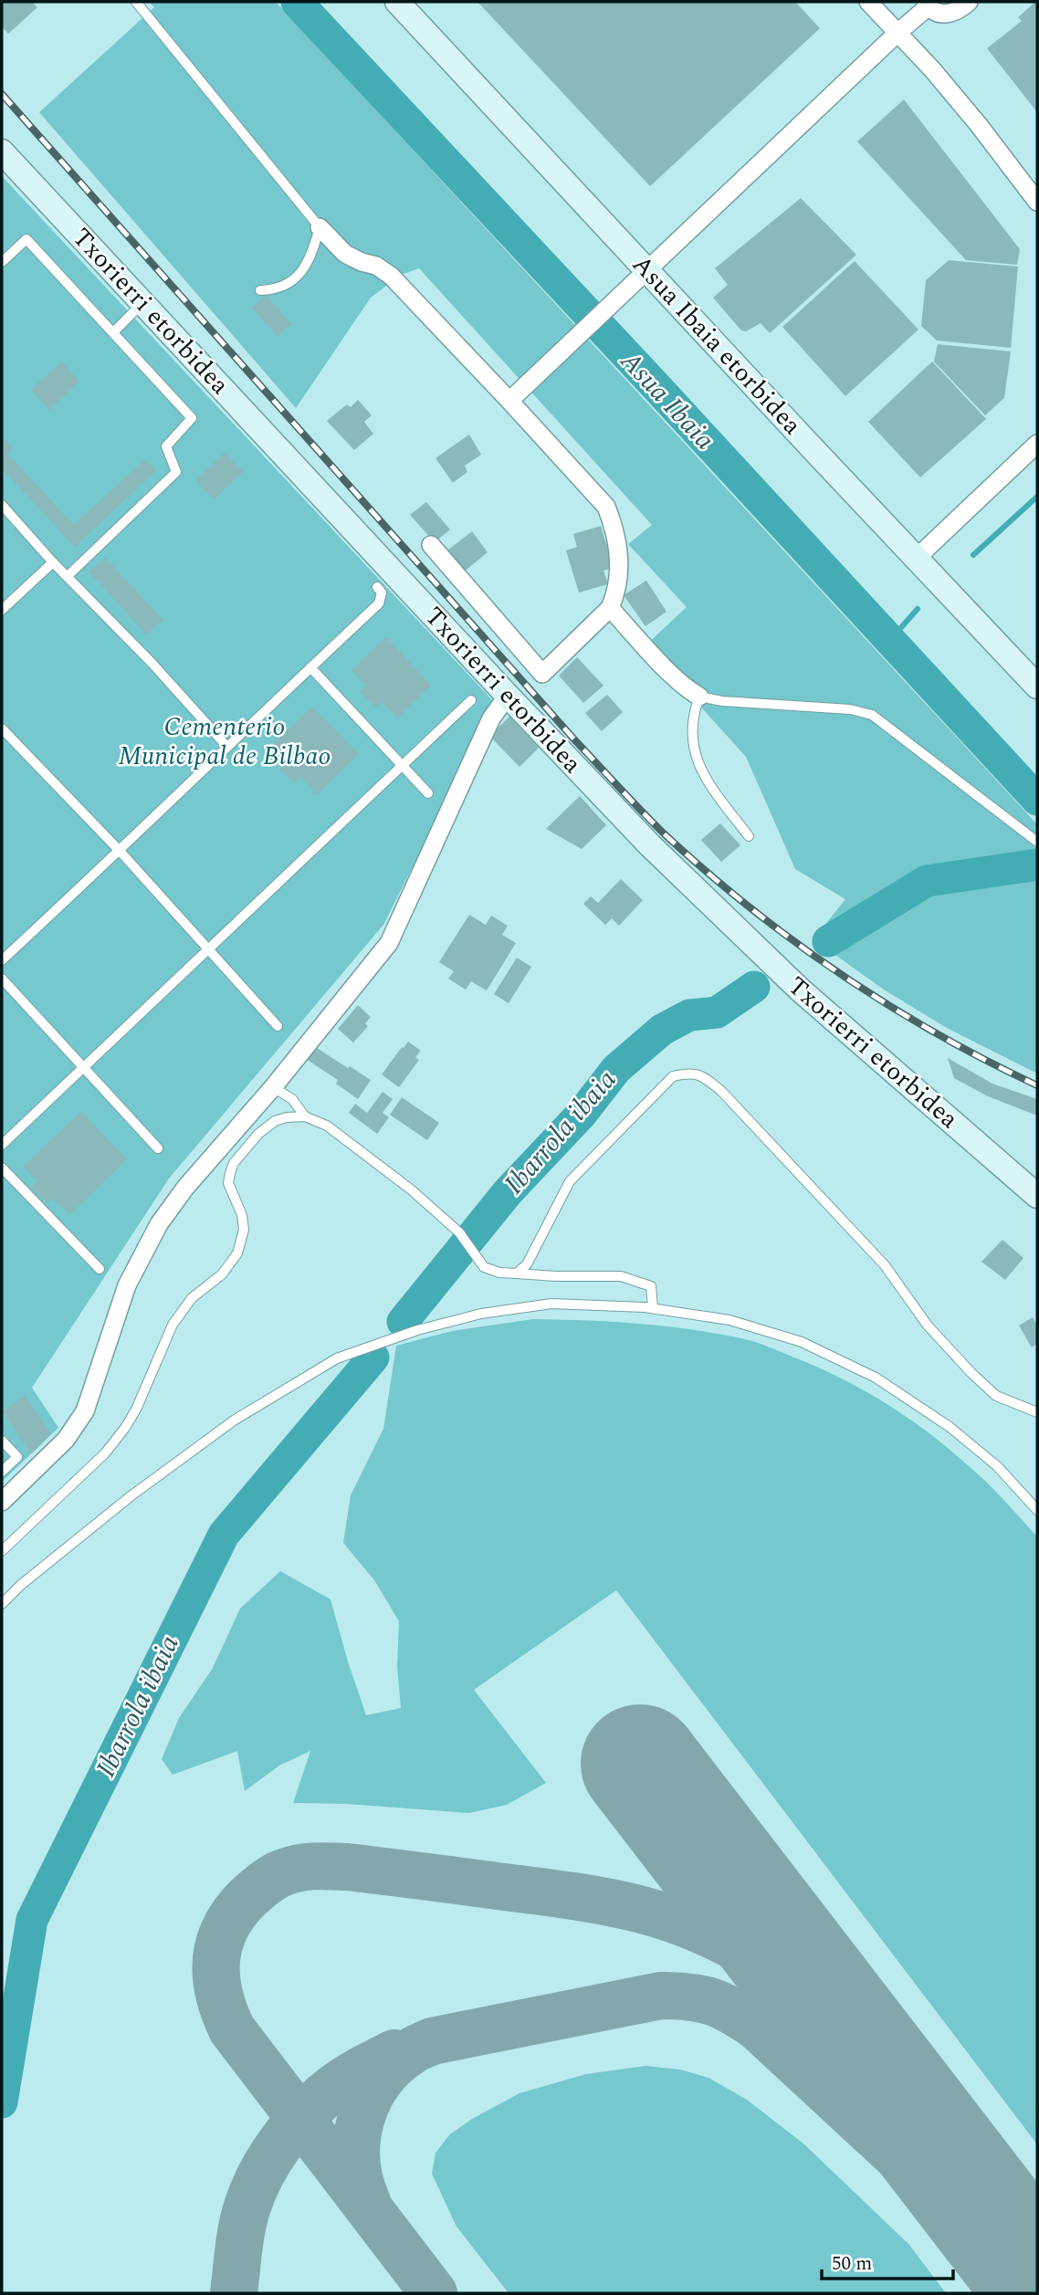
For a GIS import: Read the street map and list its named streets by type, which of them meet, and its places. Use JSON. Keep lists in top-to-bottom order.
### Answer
{
  "streets": {
    "street": ["Txorierri etorbidea", "Asua Ibaia etorbidea"]
  },
  "water": ["Asua Ibaia", "Ibarrola ibaia"],
  "parks": ["Cementerio Municipal de Bilbao"],
  "scale_bar": "50 m"
}
